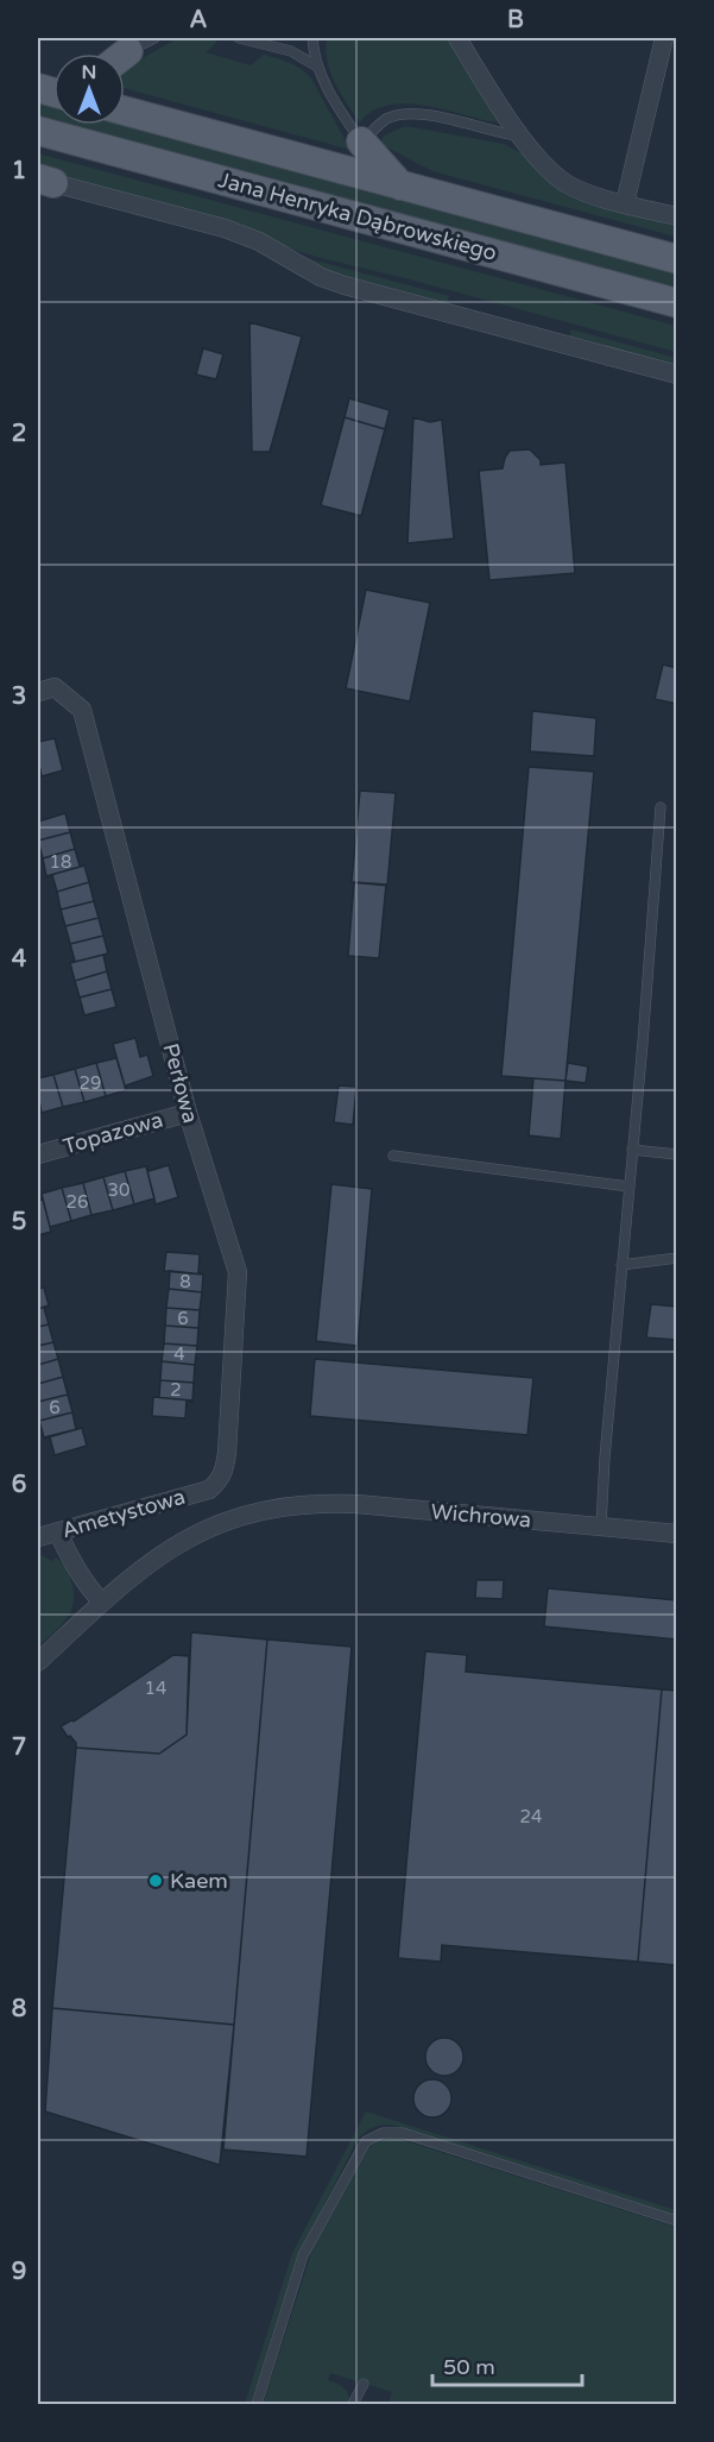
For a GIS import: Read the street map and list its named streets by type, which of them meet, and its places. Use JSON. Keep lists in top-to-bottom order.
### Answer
{
  "streets": {
    "main road": ["Jana Henryka Dąbrowskiego"],
    "street": [
      "Perłowa",
      "Topazowa",
      "Ametystowa",
      "Wichrowa"
    ]
  },
  "crossings": [
    ["Perłowa", "Topazowa"],
    ["Perłowa", "Ametystowa"]
  ],
  "places": ["Kaem"],
  "house_numbers": [
    "18",
    "29",
    "30",
    "26",
    "8",
    "6",
    "4",
    "2",
    "6",
    "14",
    "24"
  ],
  "scale_bar": "50 m",
  "north": "top",
  "grid": {
    "columns": ["A", "B"],
    "rows": [
      "1",
      "2",
      "3",
      "4",
      "5",
      "6",
      "7",
      "8",
      "9"
    ]
  }
}
